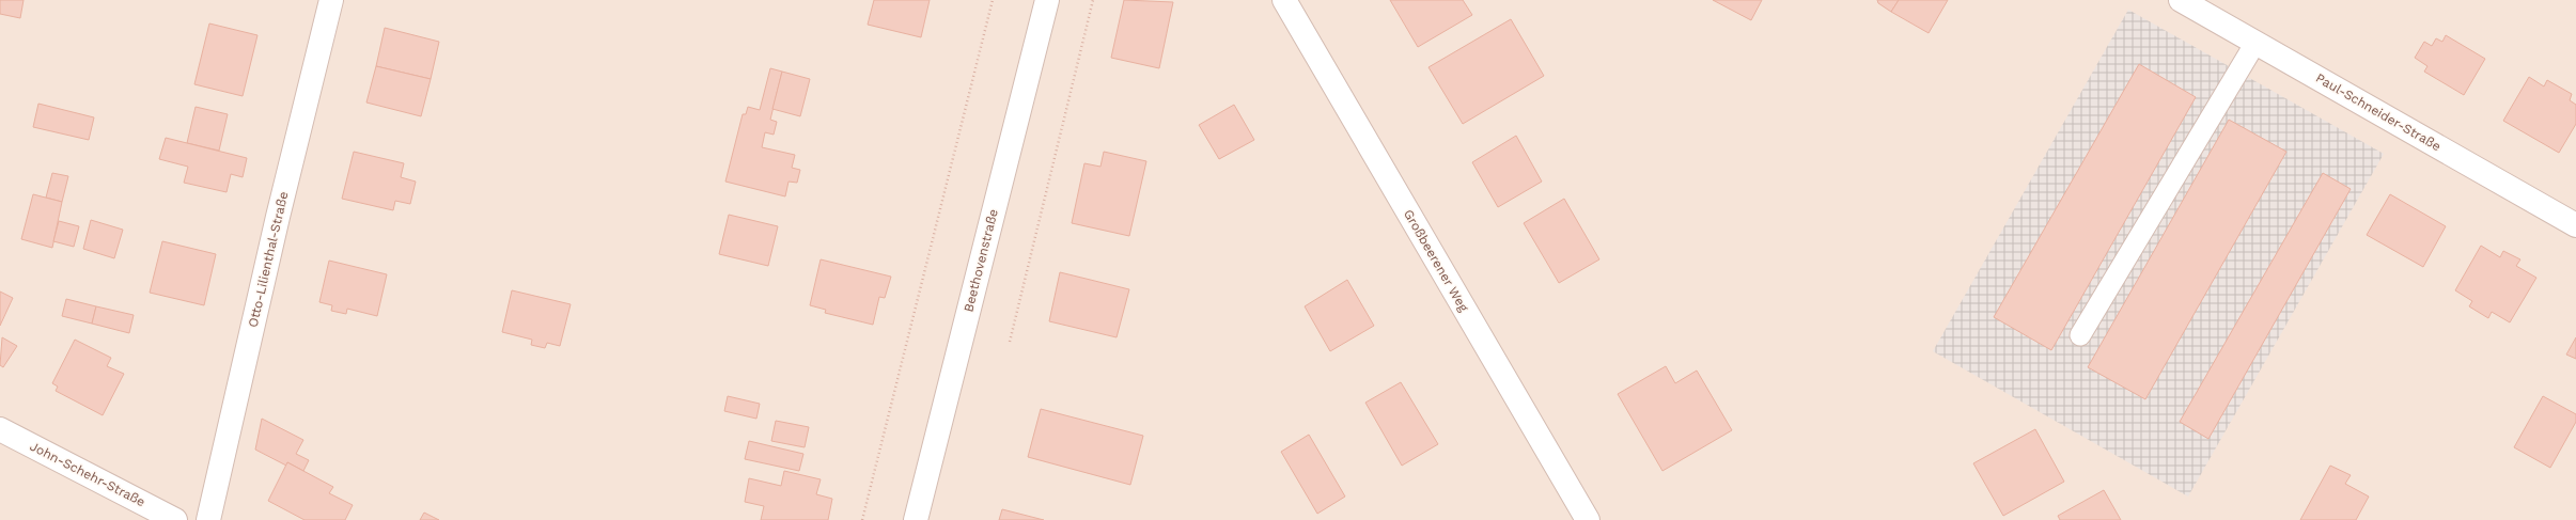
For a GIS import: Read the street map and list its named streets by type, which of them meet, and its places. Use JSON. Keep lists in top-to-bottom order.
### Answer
{
  "streets": {
    "street": [
      "Paul-Schneider-Straße",
      "Otto-Lilienthal-Straße",
      "Beethovenstraße",
      "Großbeerener Weg",
      "John-Schehr-Straße"
    ]
  }
}
